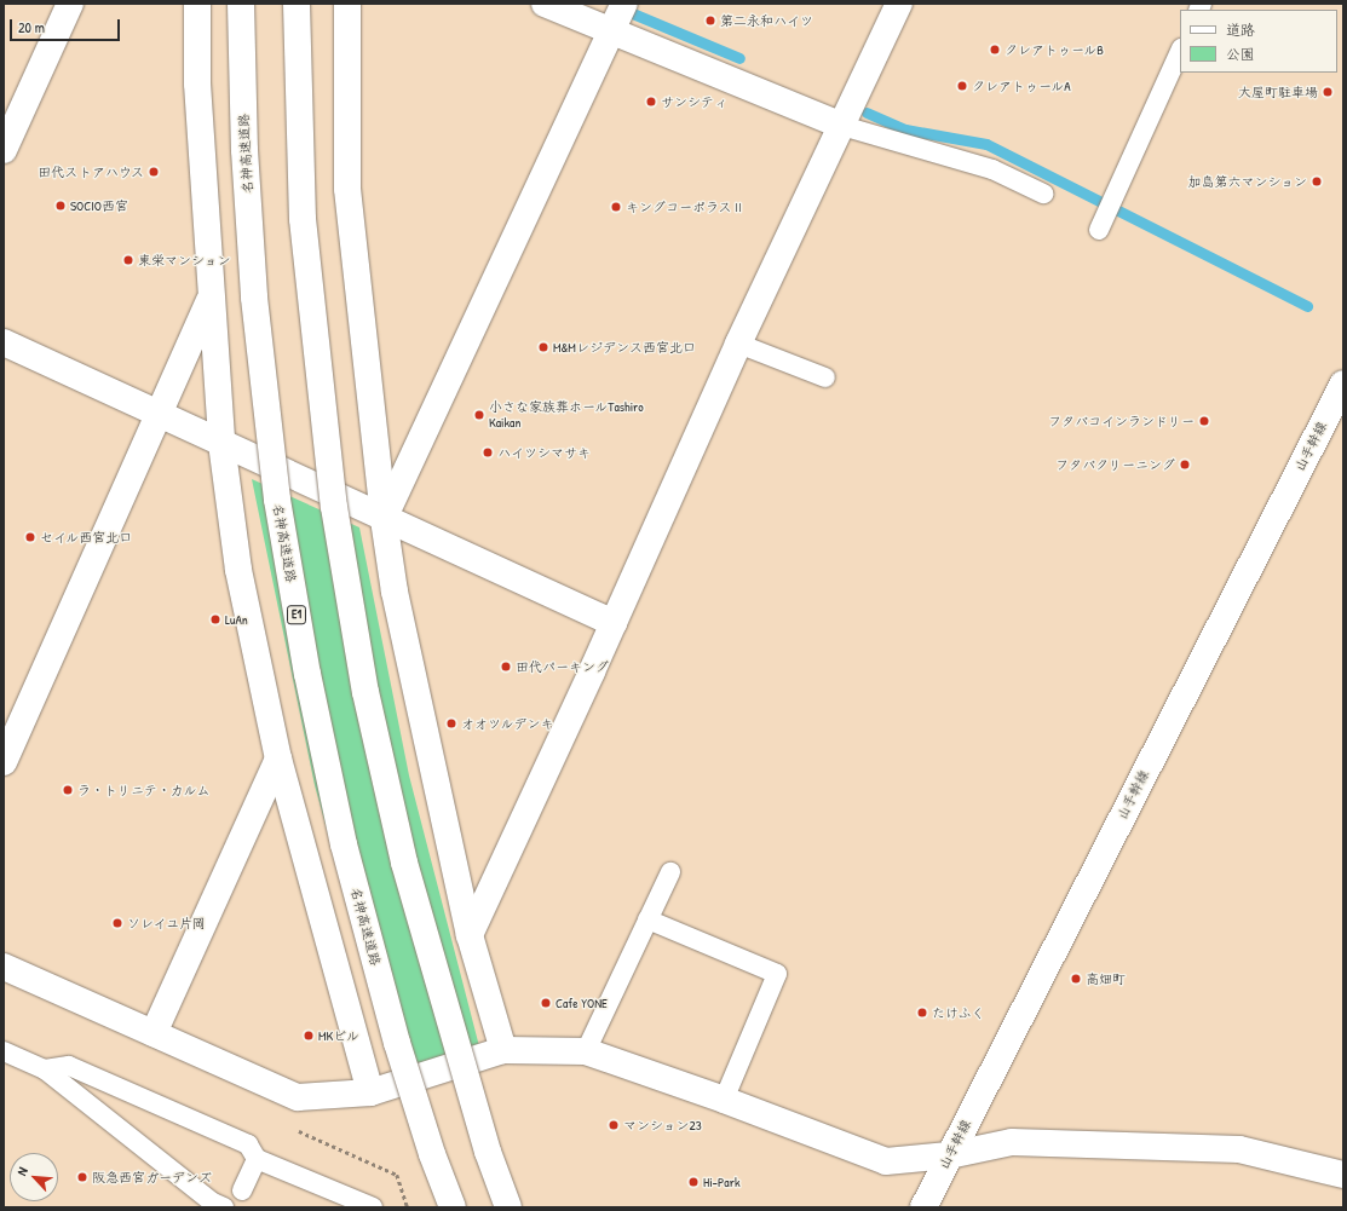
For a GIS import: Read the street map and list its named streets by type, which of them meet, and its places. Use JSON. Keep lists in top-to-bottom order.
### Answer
{
  "streets": {
    "main road": ["名神高速道路", "山手幹線", "E1"]
  },
  "places": [
    "第二永和ハイツ",
    "クレアトゥールB",
    "クレアトゥールA",
    "大屋町駐車場",
    "サンシティ",
    "田代ストアハウス",
    "加島第六マンション",
    "SOCIO西宮",
    "キングコーポラスⅡ",
    "東栄マンション",
    "M&Mレジデンス西宮北口",
    "小さな家族葬ホールTashiro Kaikan",
    "フタバコインランドリー",
    "ハイツシマサキ",
    "フタバクリーニング",
    "セイル西宮北口",
    "LuAn",
    "田代パーキング",
    "オオツルデンキ",
    "ラ・トリニテ・カルム",
    "ソレイユ片岡",
    "高畑町",
    "Cafe YONE",
    "たけふく",
    "MKビル",
    "マンション23",
    "阪急西宮ガーデンズ",
    "Hi-Park"
  ],
  "legend": ["道路", "公園"],
  "scale_bar": "20 m",
  "north": "top left"
}
